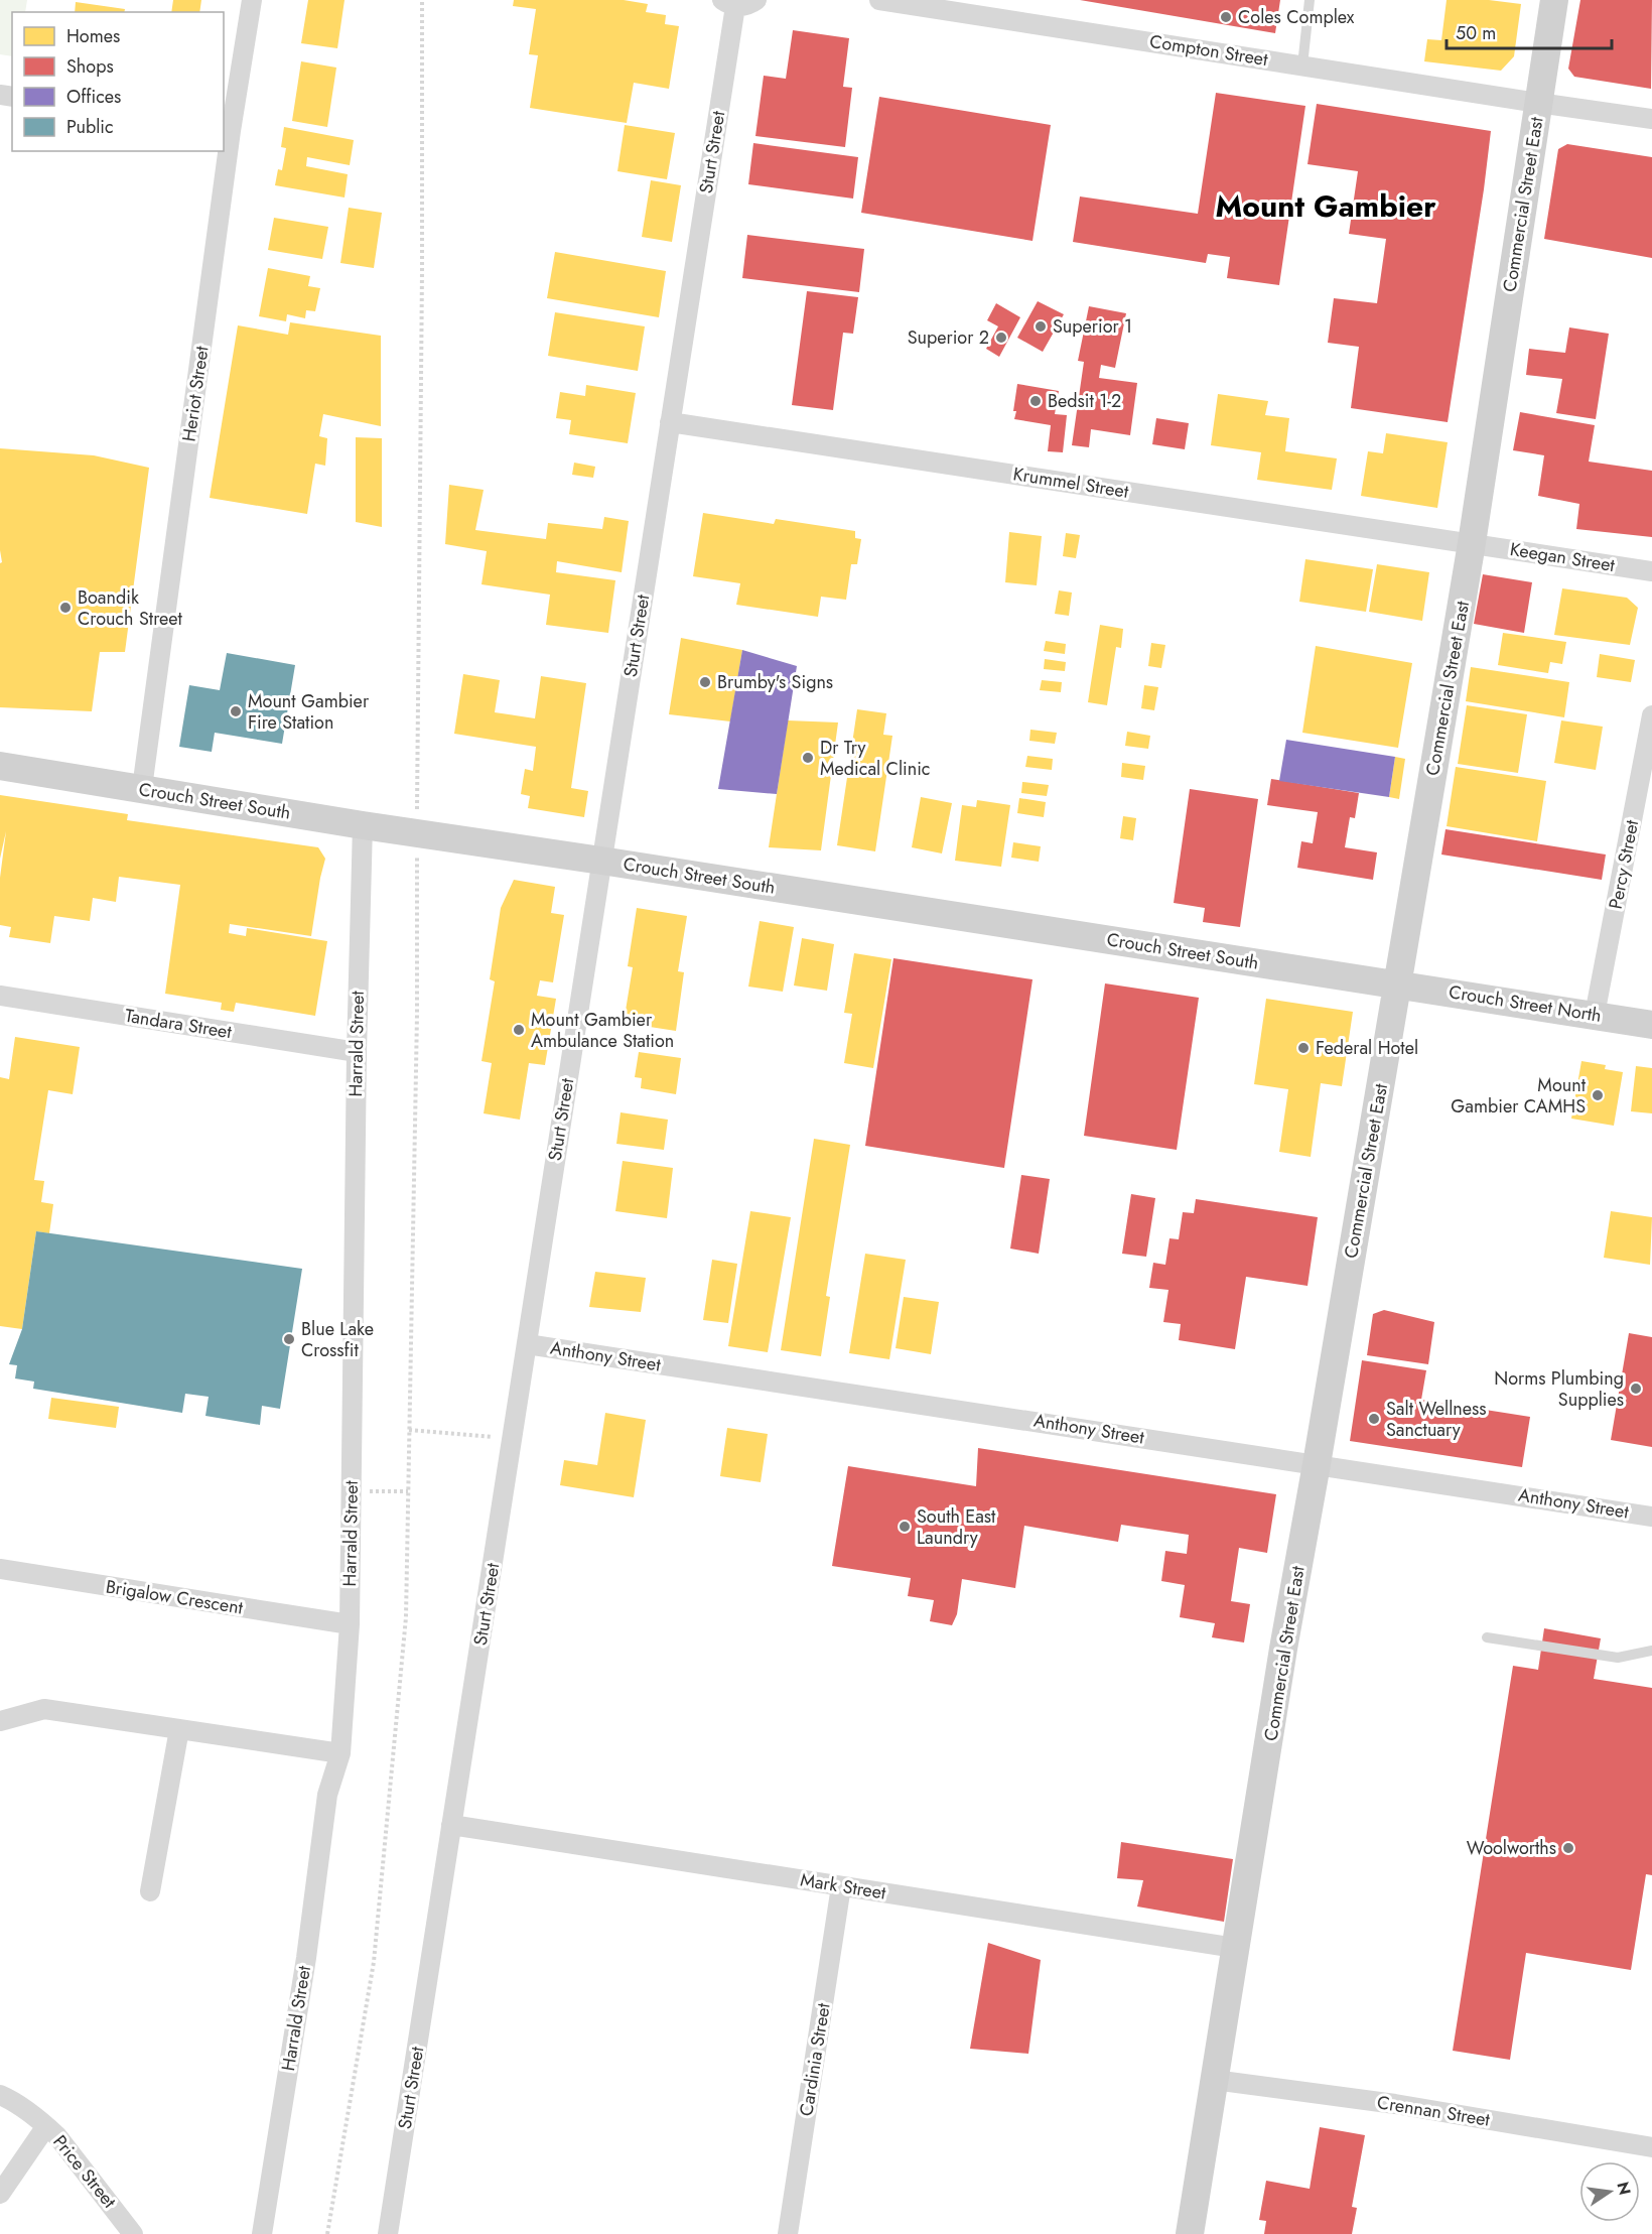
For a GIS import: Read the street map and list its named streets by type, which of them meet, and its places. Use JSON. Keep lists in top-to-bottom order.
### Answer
{
  "streets": {
    "street": [
      "Compton Street",
      "Sturt Street",
      "Commercial Street East",
      "Heriot Street",
      "Krummel Street",
      "Keegan Street",
      "Crouch Street South",
      "Percy Street",
      "Crouch Street North",
      "Tandara Street",
      "Harrald Street",
      "Anthony Street",
      "Brigalow Crescent",
      "Mark Street",
      "Cardinia Street",
      "Crennan Street",
      "Price Street"
    ]
  },
  "crossings": [
    ["Compton Street", "Commercial Street East"],
    ["Sturt Street", "Krummel Street"],
    ["Sturt Street", "Crouch Street South"],
    ["Sturt Street", "Anthony Street"],
    ["Sturt Street", "Mark Street"],
    ["Commercial Street East", "Krummel Street"],
    ["Commercial Street East", "Keegan Street"],
    ["Commercial Street East", "Crouch Street South"],
    ["Commercial Street East", "Crouch Street North"],
    ["Commercial Street East", "Anthony Street"],
    ["Commercial Street East", "Mark Street"],
    ["Commercial Street East", "Crennan Street"],
    ["Heriot Street", "Crouch Street South"],
    ["Krummel Street", "Keegan Street"],
    ["Crouch Street South", "Crouch Street North"],
    ["Crouch Street South", "Harrald Street"],
    ["Percy Street", "Crouch Street North"],
    ["Tandara Street", "Harrald Street"],
    ["Harrald Street", "Brigalow Crescent"],
    ["Mark Street", "Cardinia Street"]
  ],
  "districts": ["Mount Gambier"],
  "places": [
    "Coles Complex",
    "Superior 1",
    "Superior 2",
    "Bedsit 1-2",
    "Boandik Crouch Street",
    "Brumby's Signs",
    "Mount Gambier Fire Station",
    "Dr Try Medical Clinic",
    "Mount Gambier Ambulance Station",
    "Federal Hotel",
    "Mount Gambier CAMHS",
    "Blue Lake Crossfit",
    "Norms Plumbing Supplies",
    "Salt Wellness Sanctuary",
    "South East Laundry",
    "Woolworths"
  ],
  "legend": [
    "Homes",
    "Shops",
    "Offices",
    "Public"
  ],
  "scale_bar": "50 m",
  "north": "right"
}
